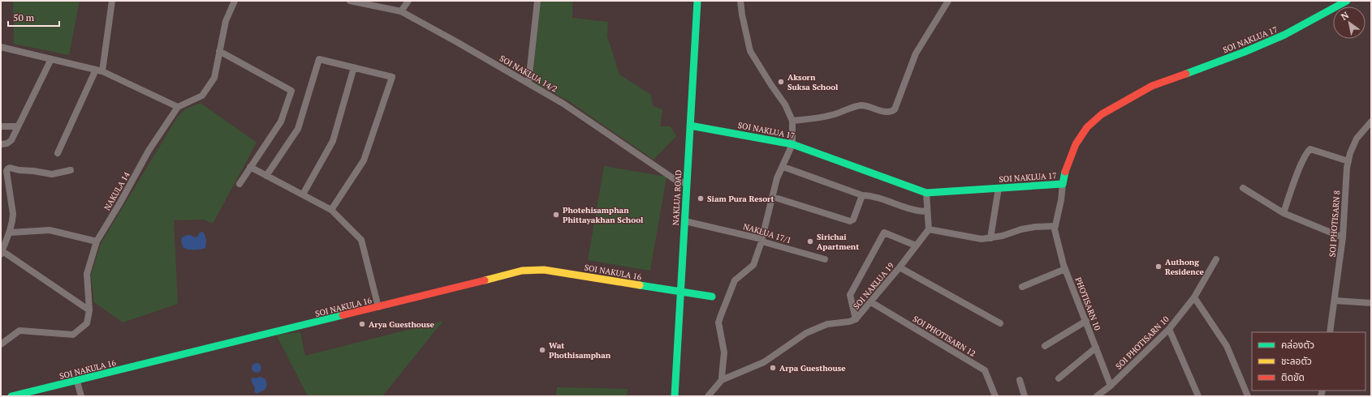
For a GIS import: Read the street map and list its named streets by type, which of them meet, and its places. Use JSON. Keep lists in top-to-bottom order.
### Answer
{
  "streets": {
    "street": [
      "SOI NAKLUA 17",
      "SOI NAKLUA 14/2",
      "NAKULA 14",
      "NAKLUA ROAD",
      "SOI PHOTISARN 8",
      "NAKLUA 17/1",
      "SOI NAKULA 16",
      "SOI NAKLUA 19",
      "PHOTISARN 10",
      "SOI PHOTISARN 12",
      "SOI PHOTISARN 10"
    ]
  },
  "crossings": [
    ["SOI NAKLUA 17", "NAKLUA ROAD"],
    ["SOI NAKLUA 14/2", "NAKLUA ROAD"],
    ["NAKLUA ROAD", "NAKLUA 17/1"],
    ["NAKLUA ROAD", "SOI NAKULA 16"],
    ["SOI NAKLUA 19", "SOI PHOTISARN 12"],
    ["PHOTISARN 10", "SOI PHOTISARN 10"]
  ],
  "places": [
    "Aksorn Suksa School",
    "Siam Pura Resort",
    "Photehisamphan Phittayakhan School",
    "Sirichai Apartment",
    "Authong Residence",
    "Arya Guesthouse",
    "Wat Phothisamphan",
    "Arpa Guesthouse"
  ],
  "legend": ["คล่องตัว", "ชะลอตัว", "ติดขัด"],
  "scale_bar": "50 m",
  "north": "top left"
}
